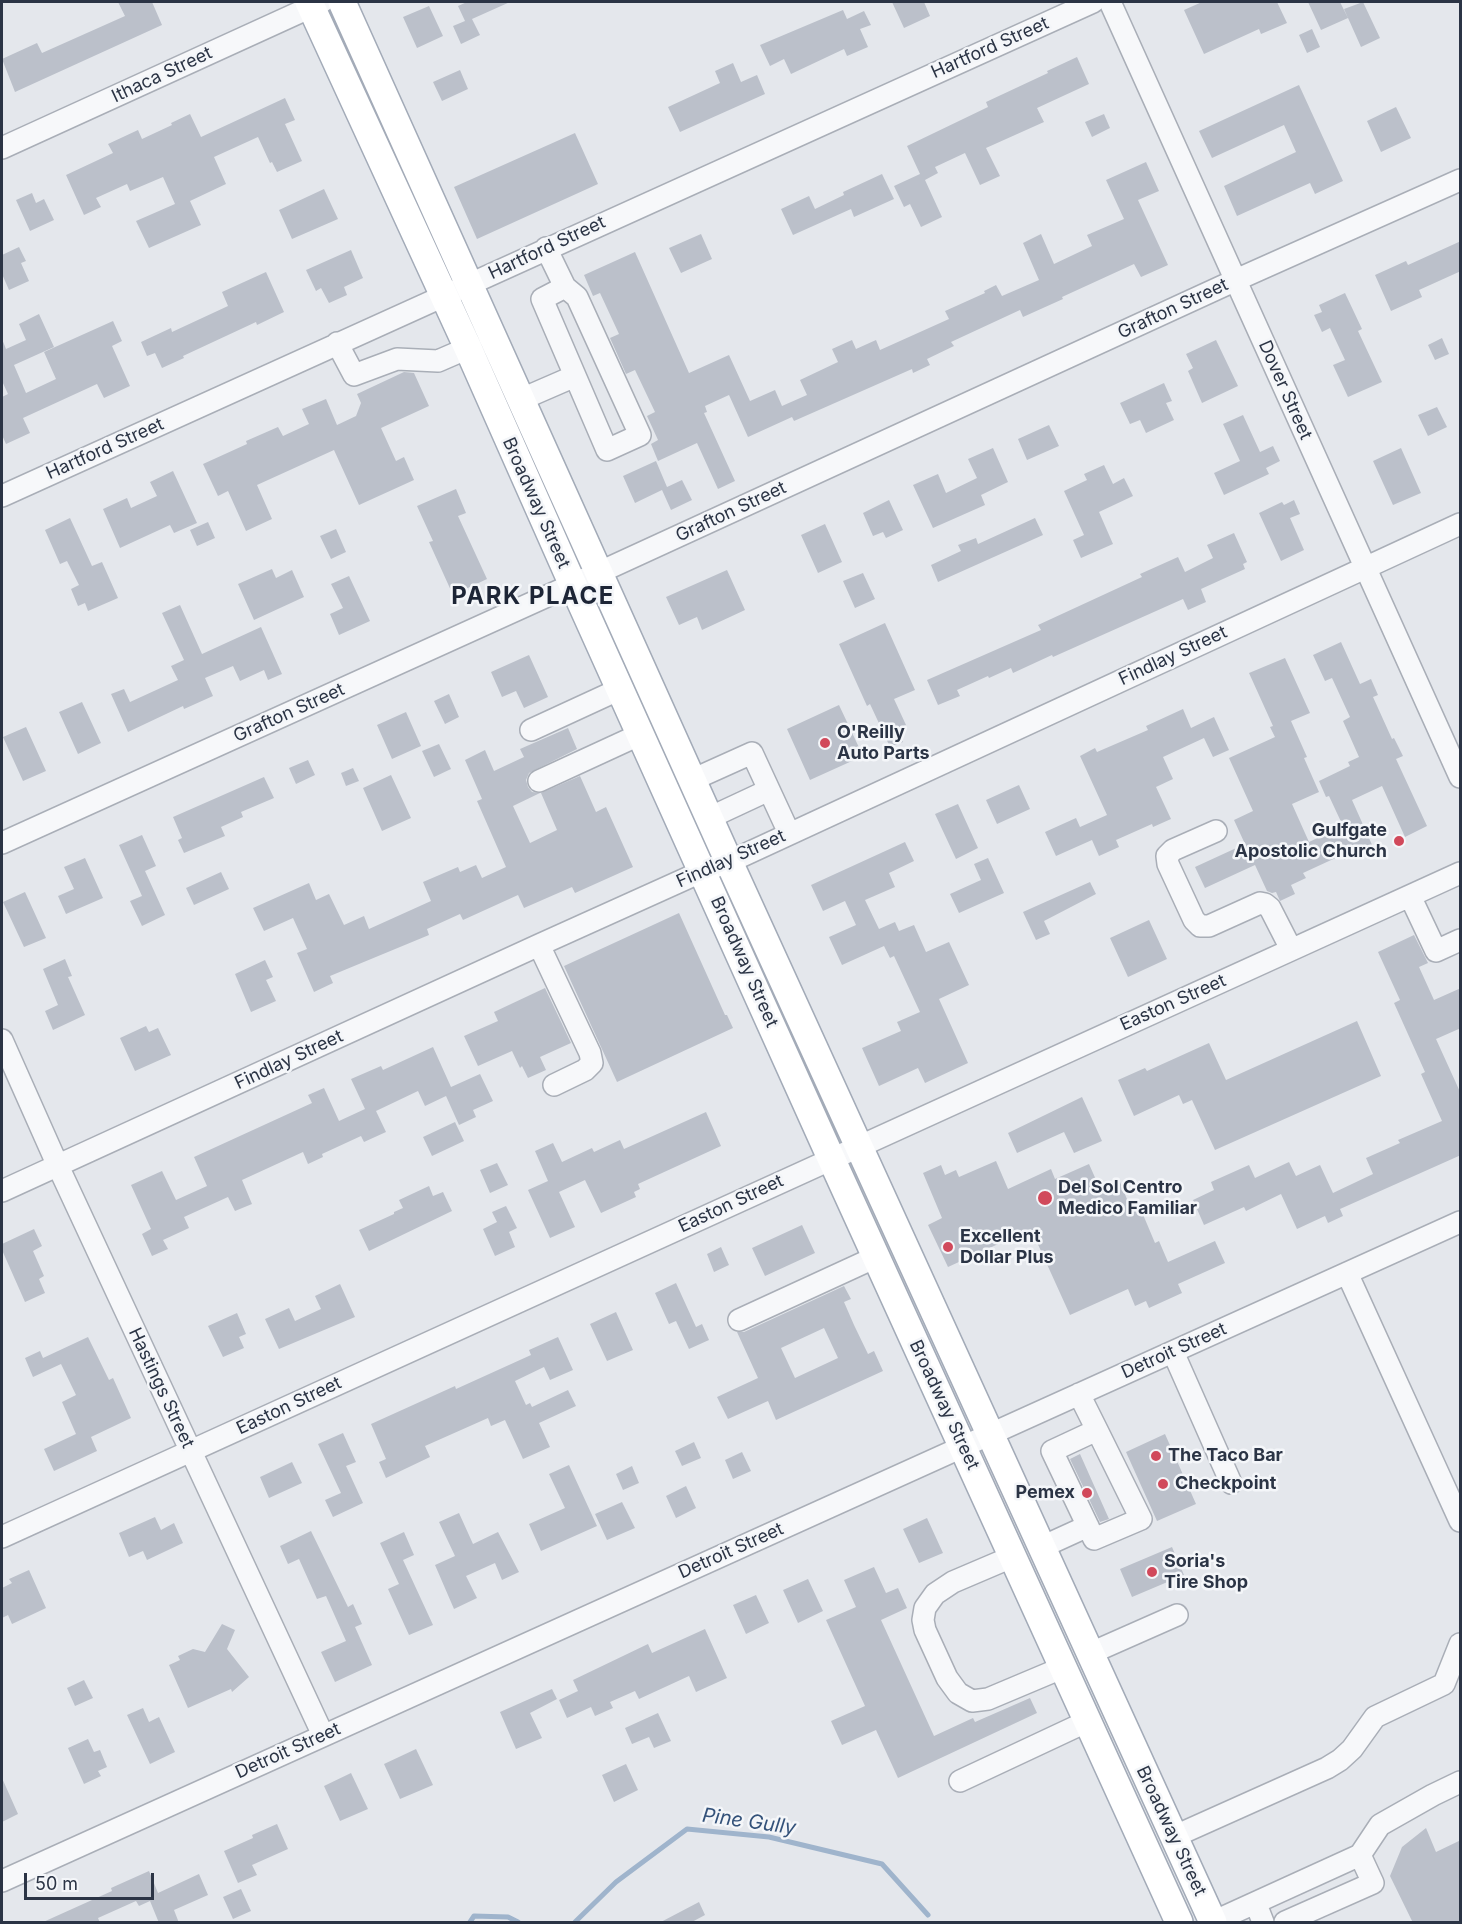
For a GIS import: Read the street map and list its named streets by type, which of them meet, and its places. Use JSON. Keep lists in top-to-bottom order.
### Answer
{
  "streets": {
    "main road": ["Broadway Street"],
    "street": [
      "Hartford Street",
      "Ithaca Street",
      "Grafton Street",
      "Dover Street",
      "Findlay Street",
      "Easton Street",
      "Detroit Street",
      "Hastings Street"
    ]
  },
  "crossings": [
    ["Hartford Street", "Broadway Street"],
    ["Ithaca Street", "Broadway Street"],
    ["Grafton Street", "Dover Street"],
    ["Grafton Street", "Broadway Street"],
    ["Dover Street", "Findlay Street"],
    ["Broadway Street", "Findlay Street"],
    ["Broadway Street", "Easton Street"],
    ["Broadway Street", "Detroit Street"],
    ["Findlay Street", "Hastings Street"],
    ["Easton Street", "Hastings Street"],
    ["Detroit Street", "Hastings Street"]
  ],
  "districts": ["PARK PLACE"],
  "water": ["Pine Gully"],
  "places": [
    "O'Reilly Auto Parts",
    "Gulfgate Apostolic Church",
    "Del Sol Centro Medico Familiar",
    "Excellent Dollar Plus",
    "The Taco Bar",
    "Checkpoint",
    "Pemex",
    "Soria's Tire Shop"
  ],
  "scale_bar": "50 m"
}
